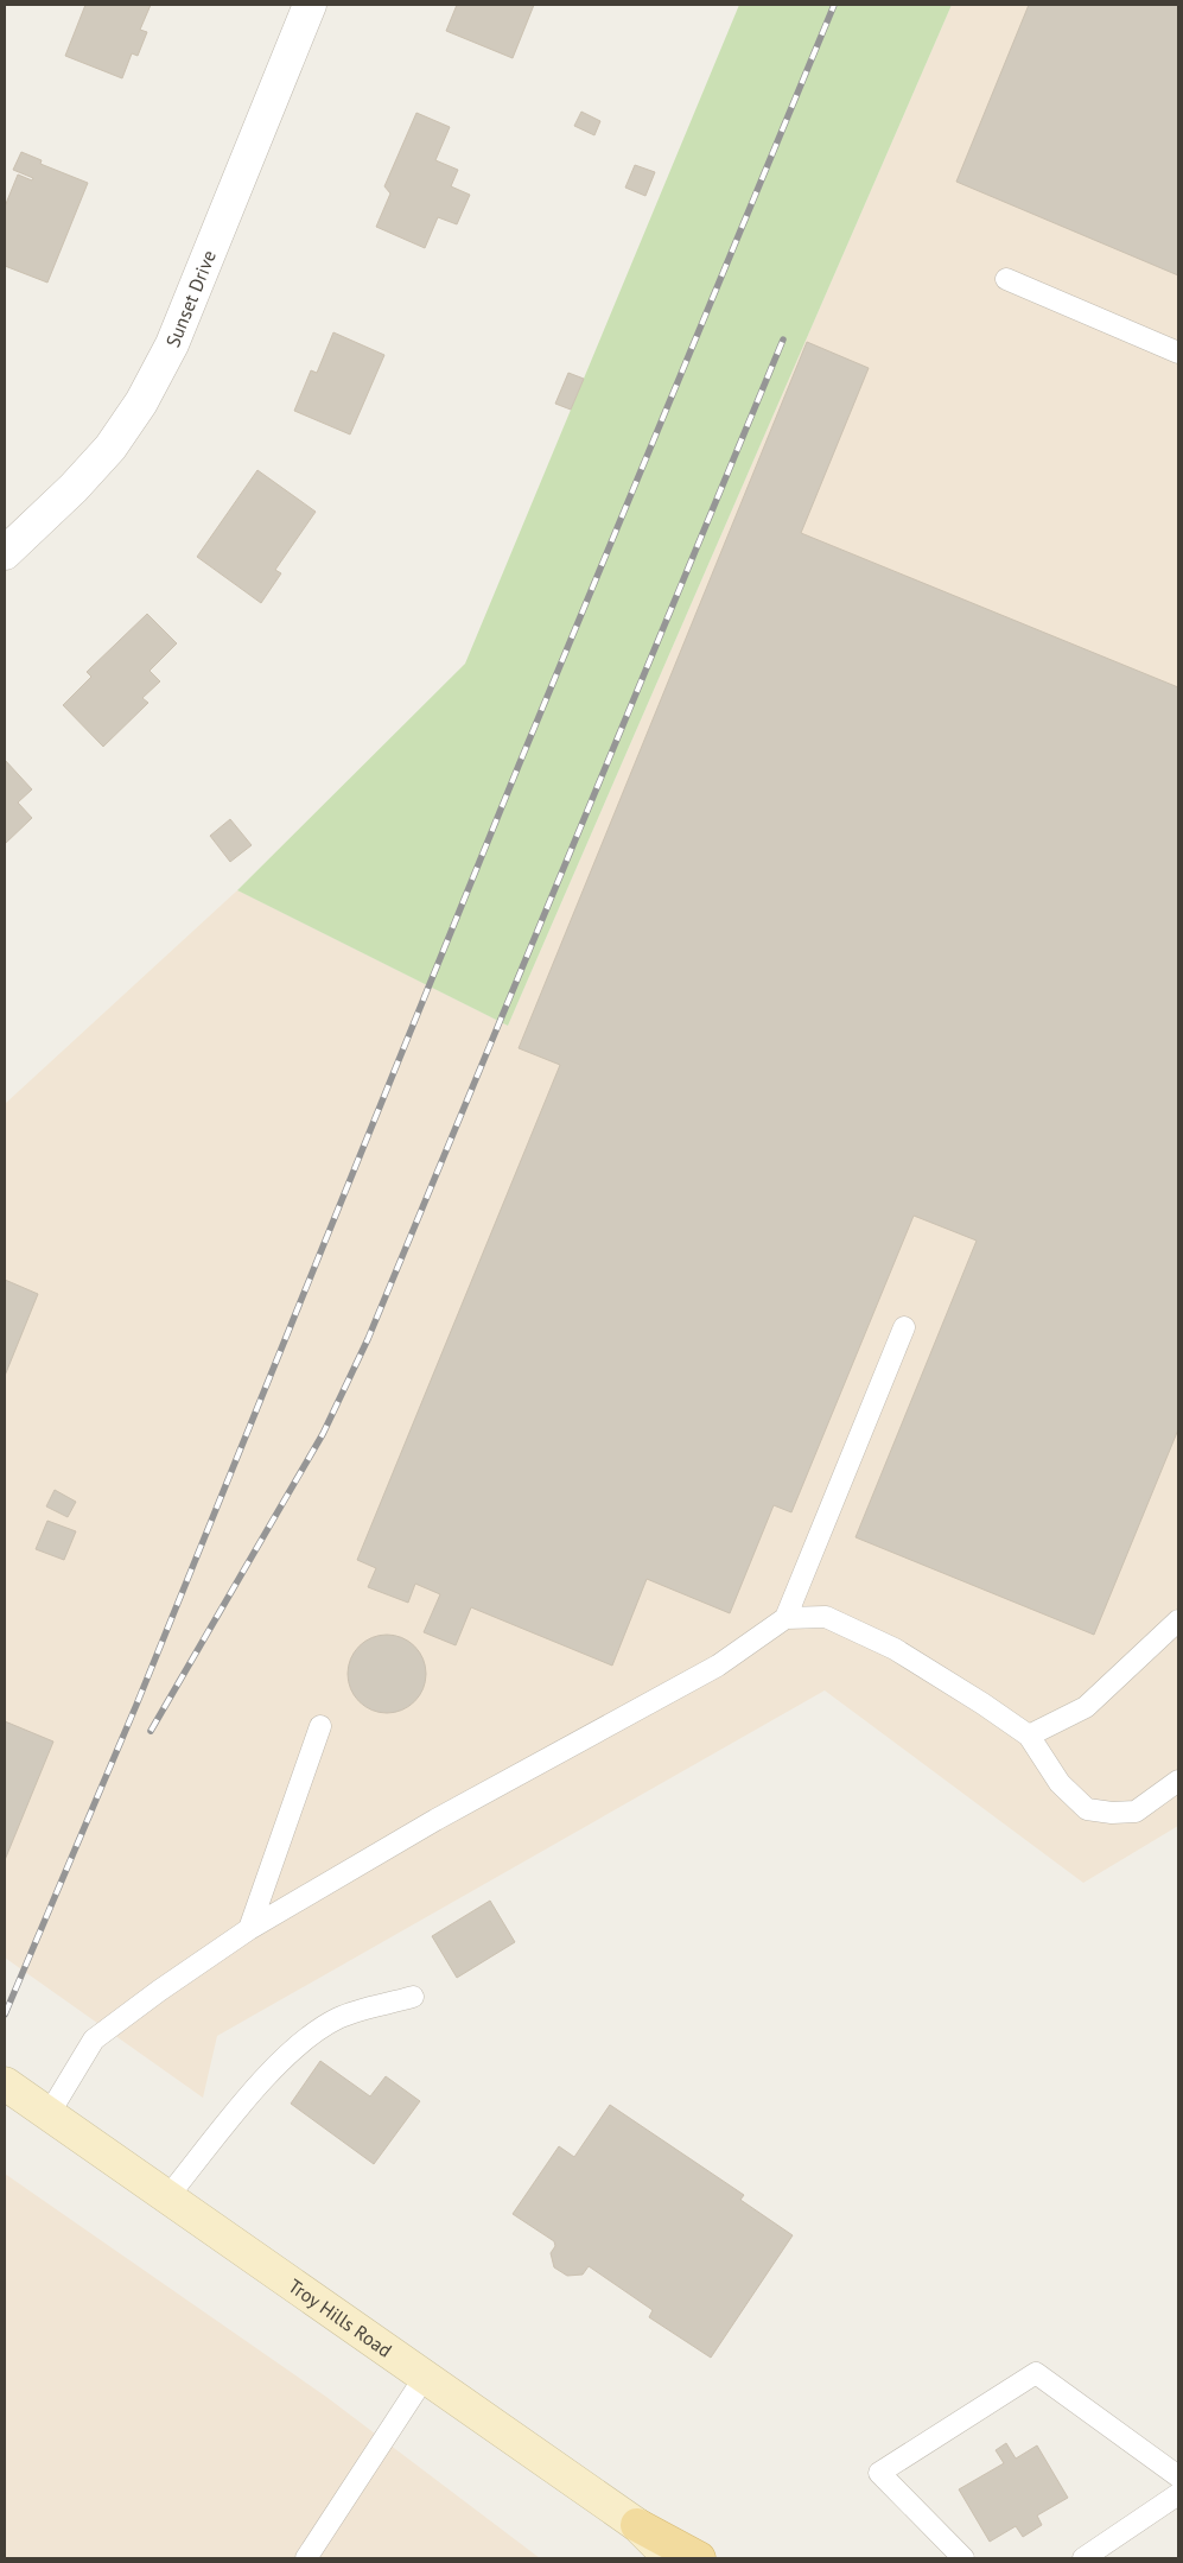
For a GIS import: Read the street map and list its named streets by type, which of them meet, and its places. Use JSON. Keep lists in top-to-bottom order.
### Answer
{
  "streets": {
    "main road": ["Troy Hills Road"],
    "street": ["Sunset Drive"]
  }
}
